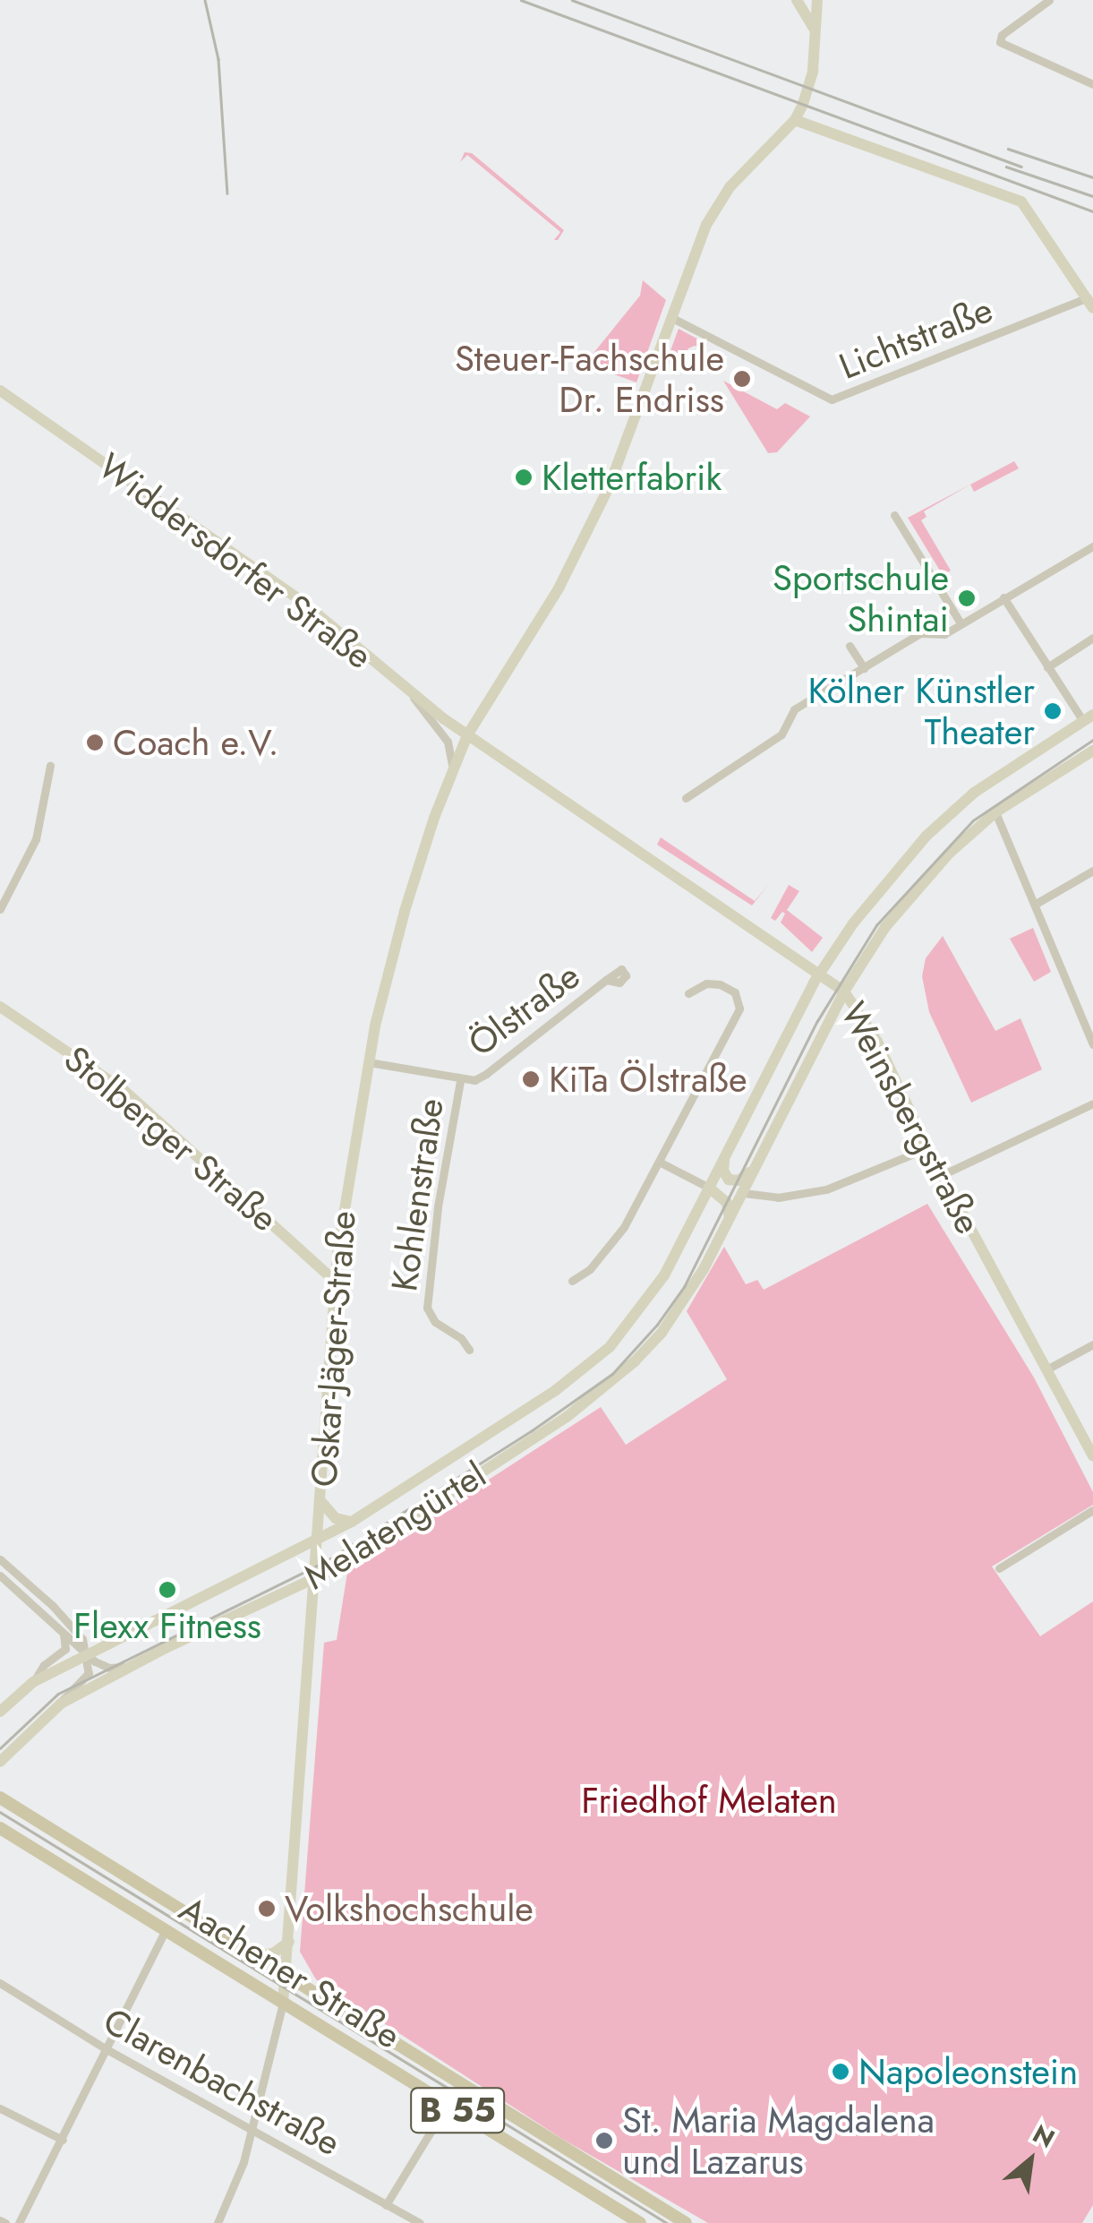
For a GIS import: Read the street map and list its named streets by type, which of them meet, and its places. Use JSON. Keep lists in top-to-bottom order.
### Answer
{
  "streets": {
    "main road": [
      "Widdersdorfer Straße",
      "Weinsbergstraße",
      "Stolberger Straße",
      "Oskar-Jäger-Straße",
      "Melatengürtel",
      "Aachener Straße",
      "B 55"
    ],
    "street": [
      "Lichtstraße",
      "Ölstraße",
      "Kohlenstraße",
      "Clarenbachstraße"
    ]
  },
  "crossings": [
    ["Lichtstraße", "Oskar-Jäger-Straße"],
    ["Widdersdorfer Straße", "Weinsbergstraße"],
    ["Widdersdorfer Straße", "Oskar-Jäger-Straße"],
    ["Ölstraße", "Kohlenstraße"],
    ["Ölstraße", "Oskar-Jäger-Straße"],
    ["Weinsbergstraße", "Oskar-Jäger-Straße"],
    ["Weinsbergstraße", "Melatengürtel"],
    ["Stolberger Straße", "Oskar-Jäger-Straße"],
    ["Oskar-Jäger-Straße", "Melatengürtel"],
    ["Oskar-Jäger-Straße", "Aachener Straße"]
  ],
  "parks": ["Friedhof Melaten"],
  "places": [
    "Steuer-Fachschule Dr. Endriss",
    "Kletterfabrik",
    "Sportschule Shintai",
    "Kölner Künstler Theater",
    "Coach e.V.",
    "KiTa Ölstraße",
    "Flexx Fitness",
    "Volkshochschule",
    "Napoleonstein",
    "St. Maria Magdalena und Lazarus"
  ],
  "north": "top right"
}
